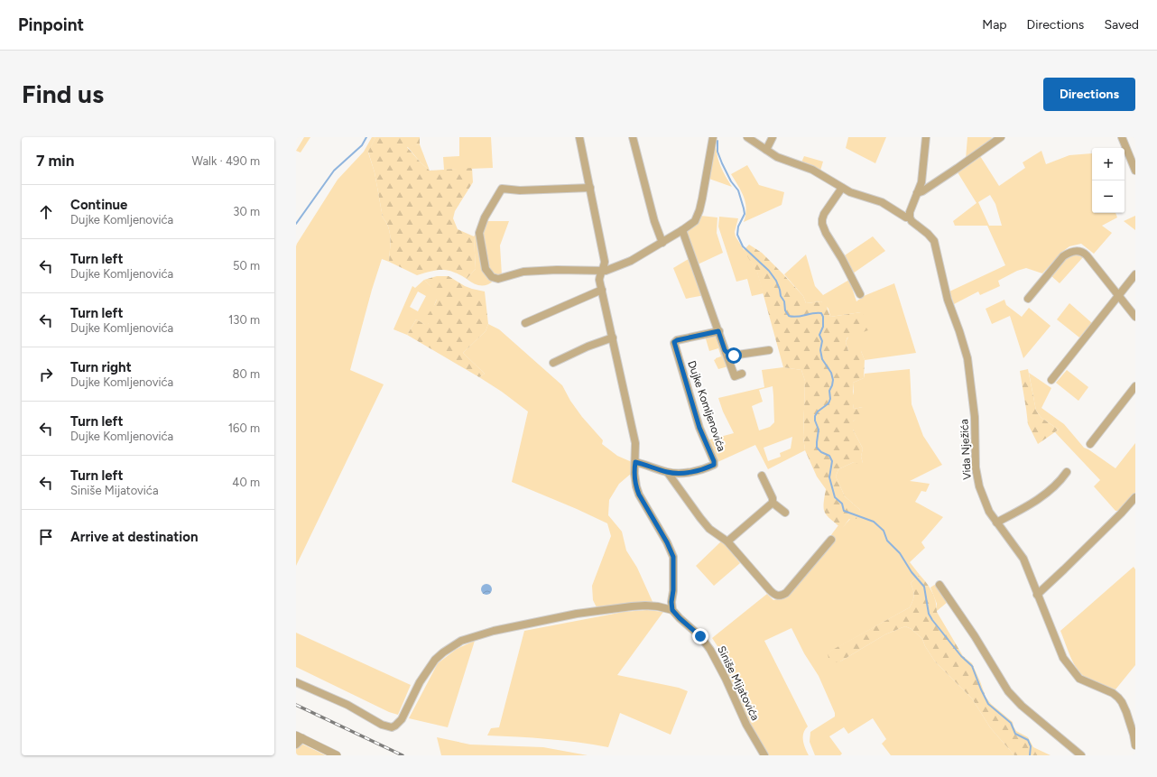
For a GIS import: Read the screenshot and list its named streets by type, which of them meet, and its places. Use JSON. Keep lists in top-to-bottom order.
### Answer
{
  "streets": {
    "street": ["Dujke Komljenovića", "Vida Nježića", "Siniše Mijatovića"]
  },
  "page": {
    "header": "Pinpoint",
    "nav": ["Map", "Directions", "Saved"],
    "buttons": "Directions",
    "title": "Find us",
    "heading": ["7 min", "Walk · 490 m"],
    "map_buttons": ["+", "−"],
    "list": [
      ["Continue", "Dujke Komljenovića", "30 m"],
      ["Turn left", "Dujke Komljenovića", "50 m"],
      ["Turn left", "Dujke Komljenovića", "130 m"],
      ["Turn right", "Dujke Komljenovića", "80 m"],
      ["Turn left", "Dujke Komljenovića", "160 m"],
      ["Turn left", "Siniše Mijatovića", "40 m"],
      "Arrive at destination"
    ]
  }
}
